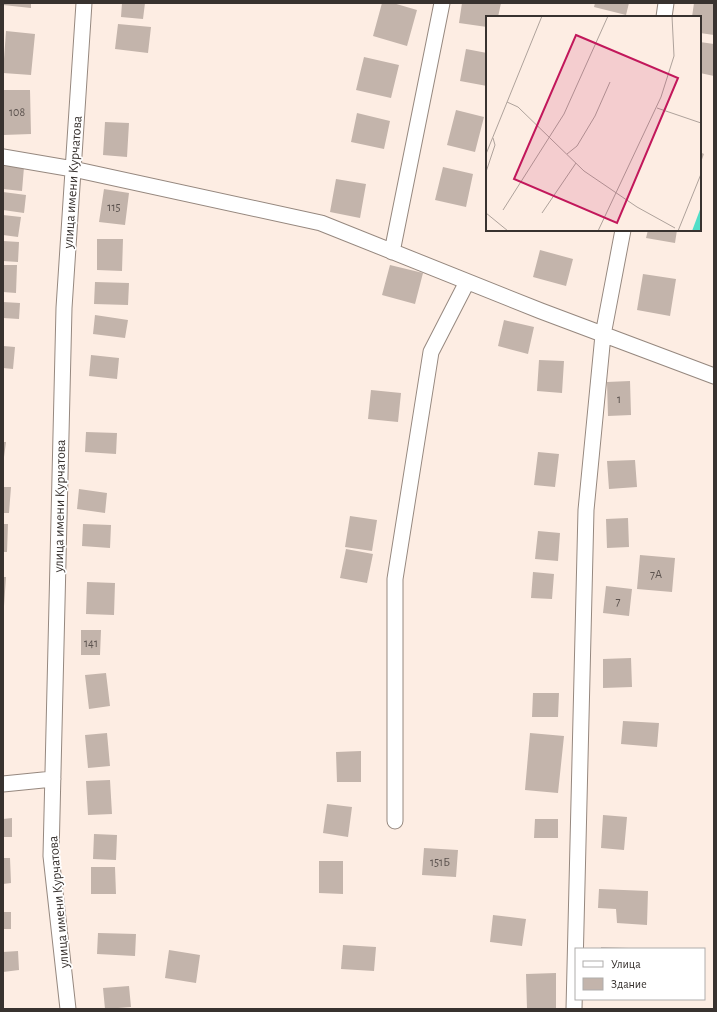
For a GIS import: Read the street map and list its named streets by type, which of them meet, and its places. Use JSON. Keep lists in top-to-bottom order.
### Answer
{
  "streets": {
    "street": ["улица имени Курчатова"]
  },
  "house_numbers": [
    "108",
    "115",
    "1",
    "7А",
    "7",
    "141",
    "151Б"
  ],
  "legend": ["Улица", "Здание"]
}
